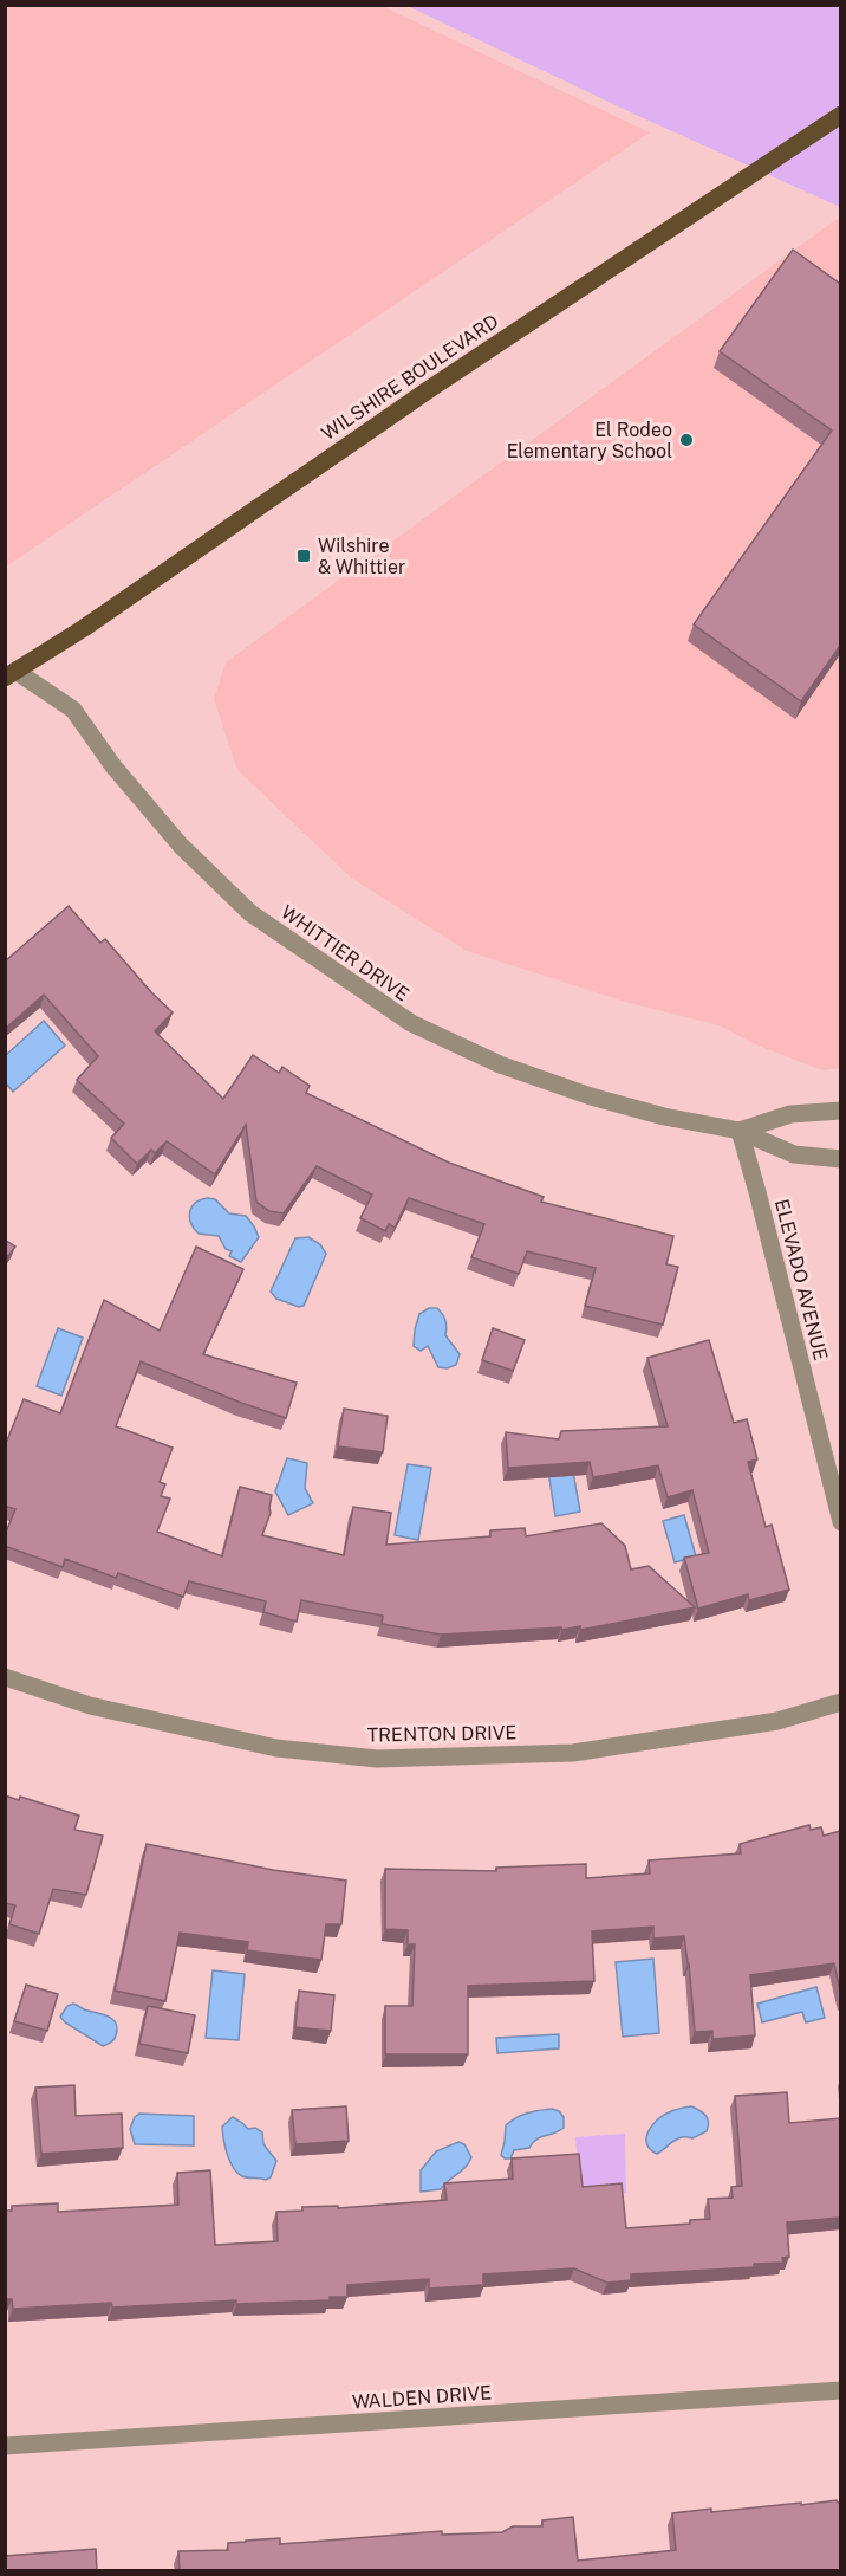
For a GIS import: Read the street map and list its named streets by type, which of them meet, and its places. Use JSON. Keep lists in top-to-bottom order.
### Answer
{
  "streets": {
    "main road": ["WILSHIRE BOULEVARD"],
    "street": [
      "WHITTIER DRIVE",
      "ELEVADO AVENUE",
      "TRENTON DRIVE",
      "WALDEN DRIVE"
    ]
  },
  "crossings": [
    ["WILSHIRE BOULEVARD", "WHITTIER DRIVE"],
    ["WHITTIER DRIVE", "ELEVADO AVENUE"]
  ],
  "places": {
    "other": ["El Rodeo Elementary School"],
    "transit": ["Wilshire & Whittier"]
  }
}
